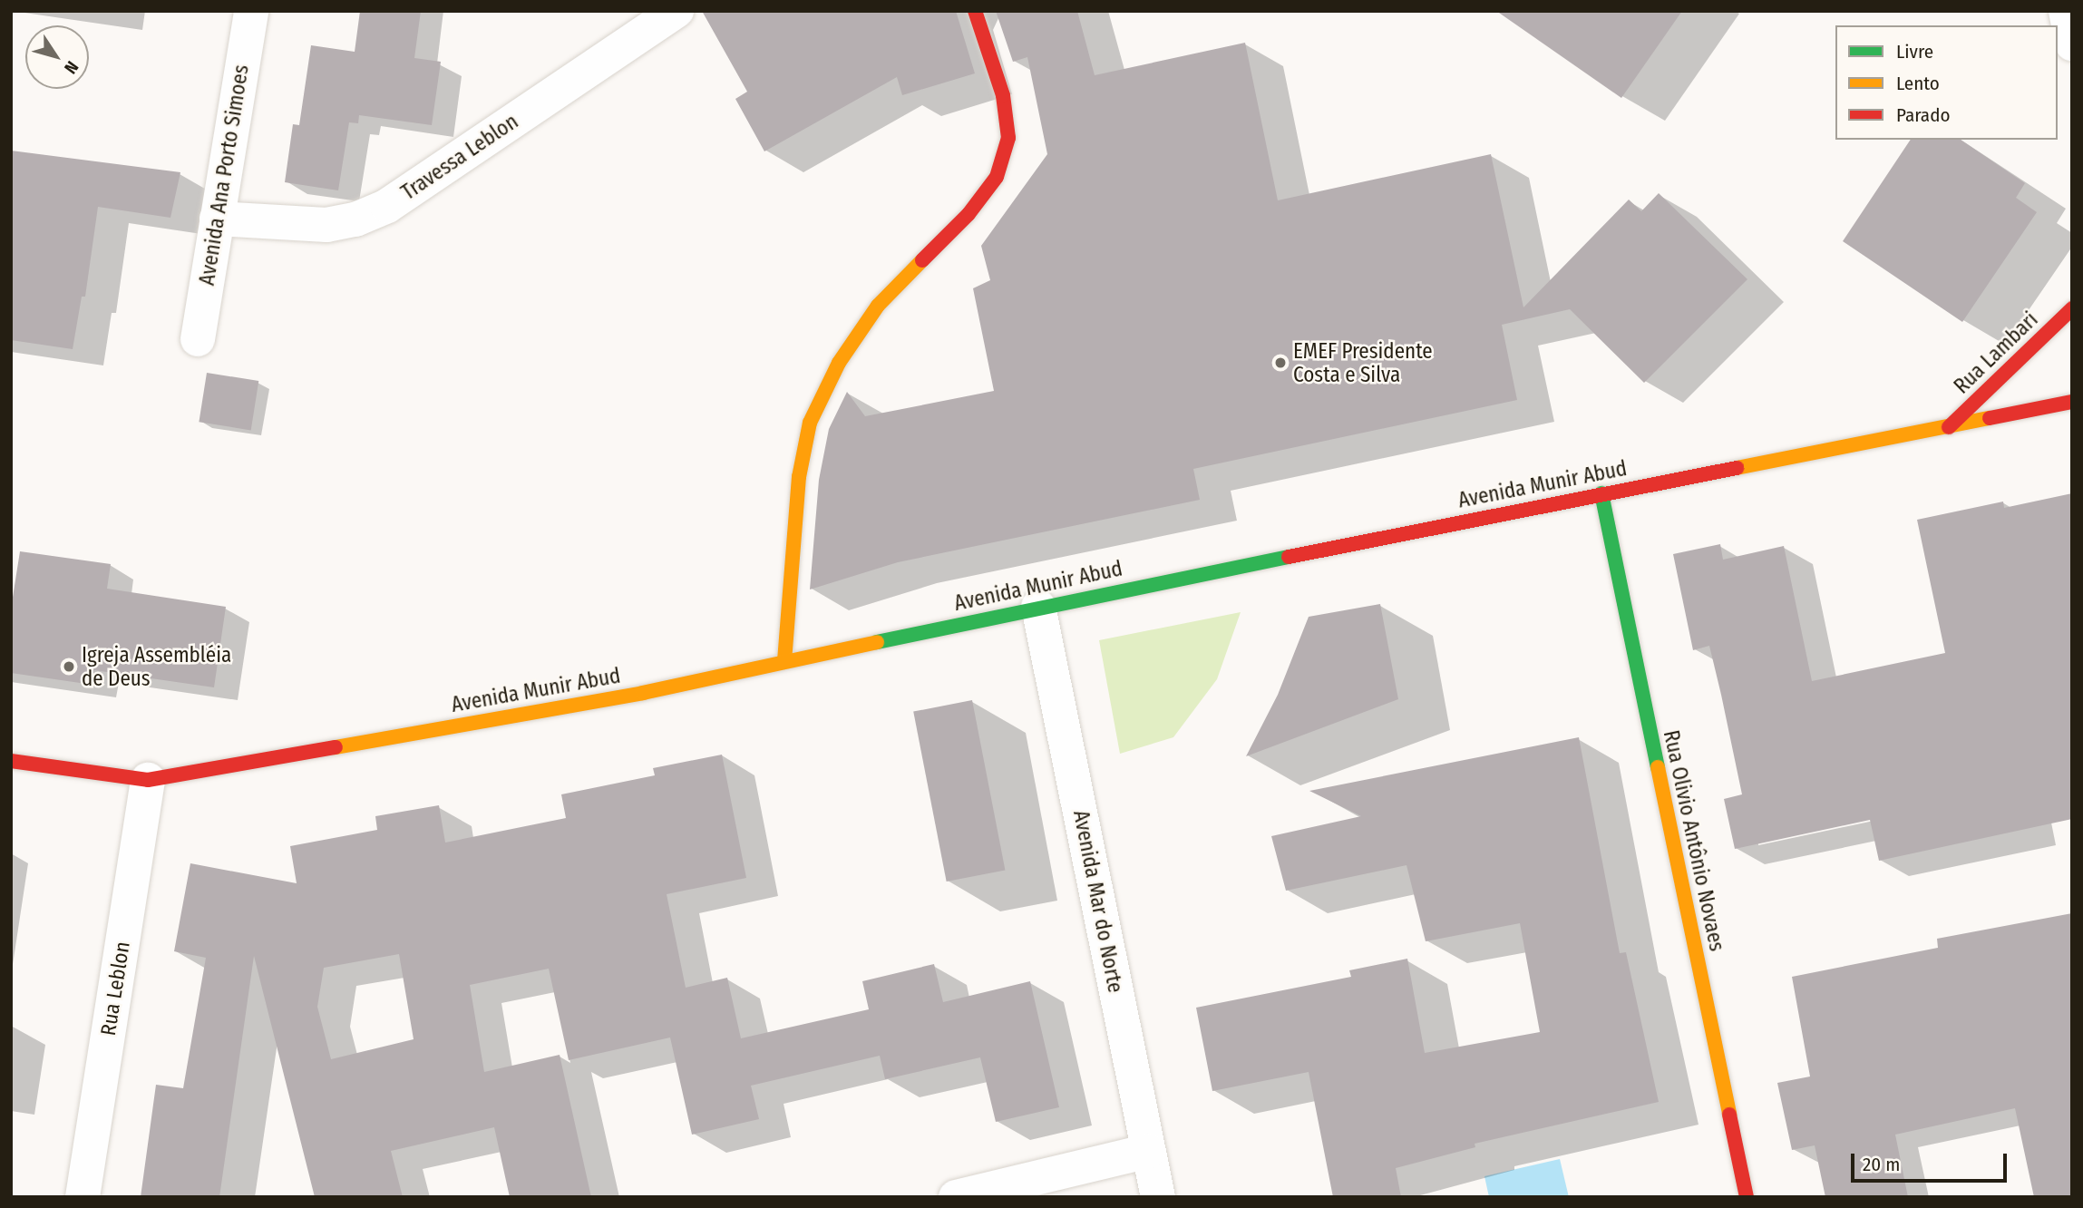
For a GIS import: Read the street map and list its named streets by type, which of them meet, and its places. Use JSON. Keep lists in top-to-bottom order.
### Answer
{
  "streets": {
    "street": [
      "Travessa Leblon",
      "Avenida Ana Porto Simoes",
      "Rua Lambari",
      "Avenida Munir Abud",
      "Rua Olivio Antônio Novaes",
      "Avenida Mar do Norte",
      "Rua Leblon"
    ]
  },
  "crossings": [
    ["Travessa Leblon", "Avenida Ana Porto Simoes"],
    ["Rua Lambari", "Avenida Munir Abud"],
    ["Avenida Munir Abud", "Rua Olivio Antônio Novaes"],
    ["Avenida Munir Abud", "Avenida Mar do Norte"],
    ["Avenida Munir Abud", "Rua Leblon"]
  ],
  "places": ["EMEF Presidente Costa e Silva", "Igreja Assembléia de Deus"],
  "legend": ["Livre", "Lento", "Parado"],
  "scale_bar": "20 m",
  "north": "bottom right"
}
